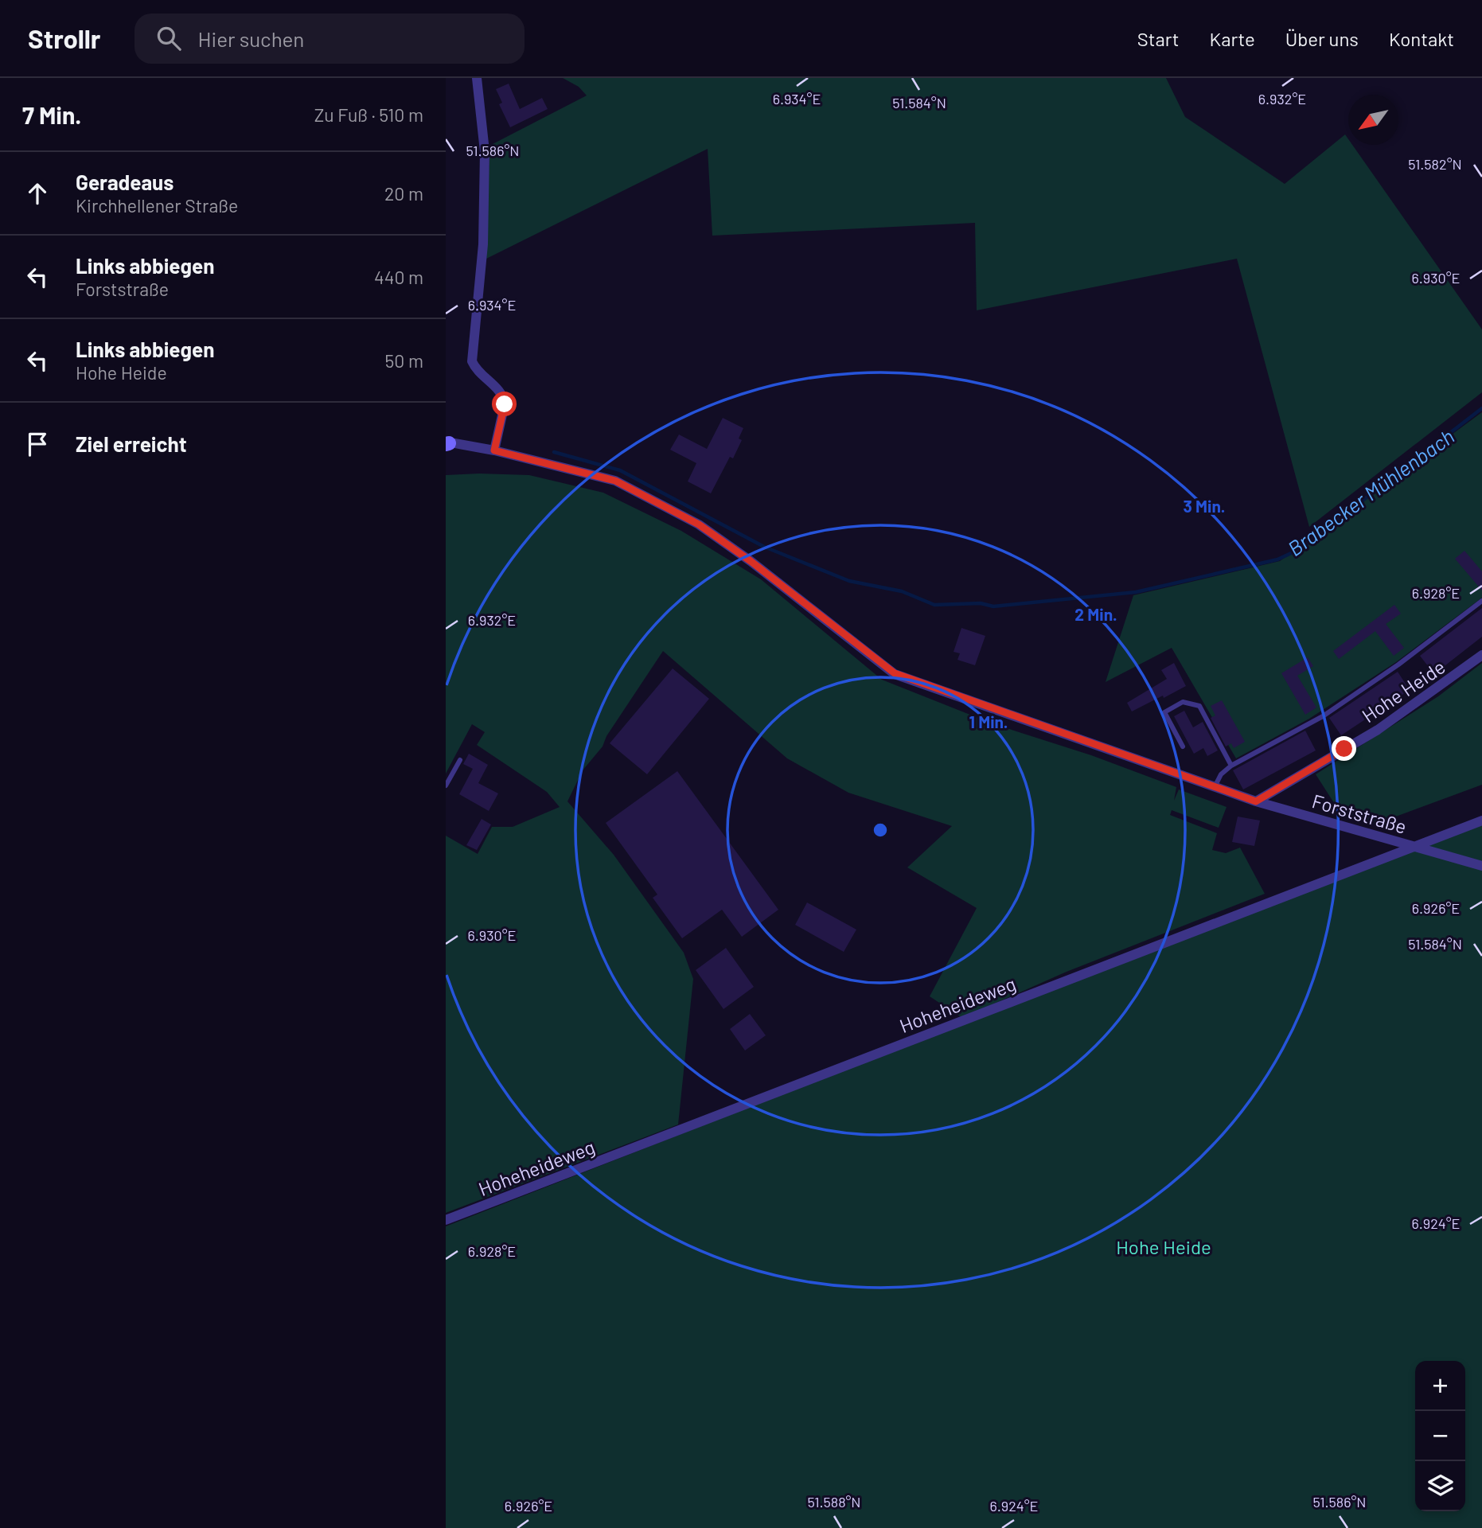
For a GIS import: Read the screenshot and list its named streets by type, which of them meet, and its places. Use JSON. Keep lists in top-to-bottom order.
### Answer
{
  "streets": {
    "street": ["Hohe Heide", "Forststraße", "Hoheheideweg"]
  },
  "crossings": [
    ["Hohe Heide", "Forststraße"],
    ["Forststraße", "Hoheheideweg"]
  ],
  "water": ["Brabecker Mühlenbach"],
  "parks": ["Hohe Heide"],
  "north": "bottom left",
  "page": {
    "header": "Strollr",
    "search": "Hier suchen",
    "nav": [
      "Start",
      "Karte",
      "Über uns",
      "Kontakt"
    ],
    "heading": ["7 Min.", "Zu Fuß · 510 m"],
    "list": [
      ["Geradeaus", "Kirchhellener Straße", "20 m"],
      ["Links abbiegen", "Forststraße", "440 m"],
      ["Links abbiegen", "Hohe Heide", "50 m"],
      "Ziel erreicht"
    ],
    "map_buttons": ["+", "−"]
  },
  "coordinates": [
    "6.934°E",
    "6.932°E",
    "51.584°N",
    "51.586°N",
    "51.582°N",
    "6.930°E",
    "6.928°E",
    "6.926°E",
    "6.924°E",
    "51.588°N"
  ],
  "rings": ["3 Min.", "2 Min.", "1 Min."]
}
